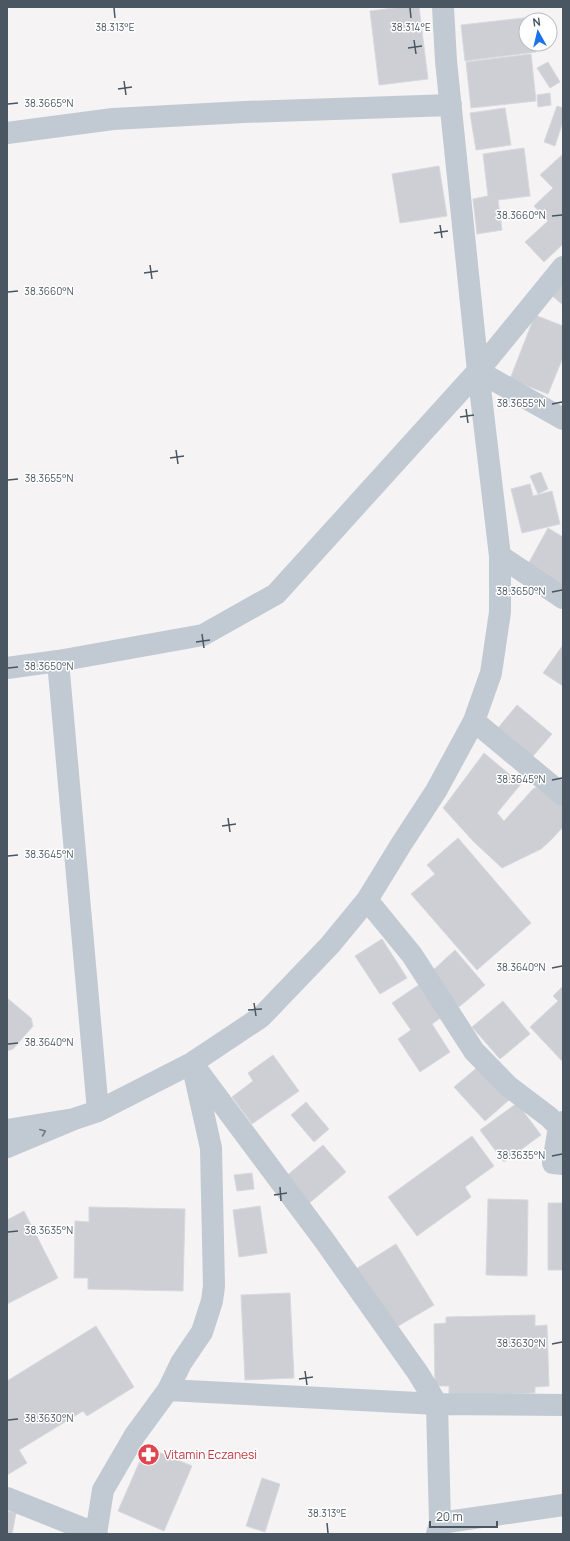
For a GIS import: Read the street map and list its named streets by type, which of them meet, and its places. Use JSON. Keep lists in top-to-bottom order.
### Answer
{
  "places": {
    "pharmacy": ["Vitamin Eczanesi"]
  },
  "scale_bar": "20 m",
  "north": "top",
  "coordinates": [
    "38.313°E",
    "38.314°E",
    "38.3665°N",
    "38.3660°N",
    "38.3655°N",
    "38.3650°N",
    "38.3645°N",
    "38.3640°N",
    "38.3635°N",
    "38.3630°N"
  ]
}
